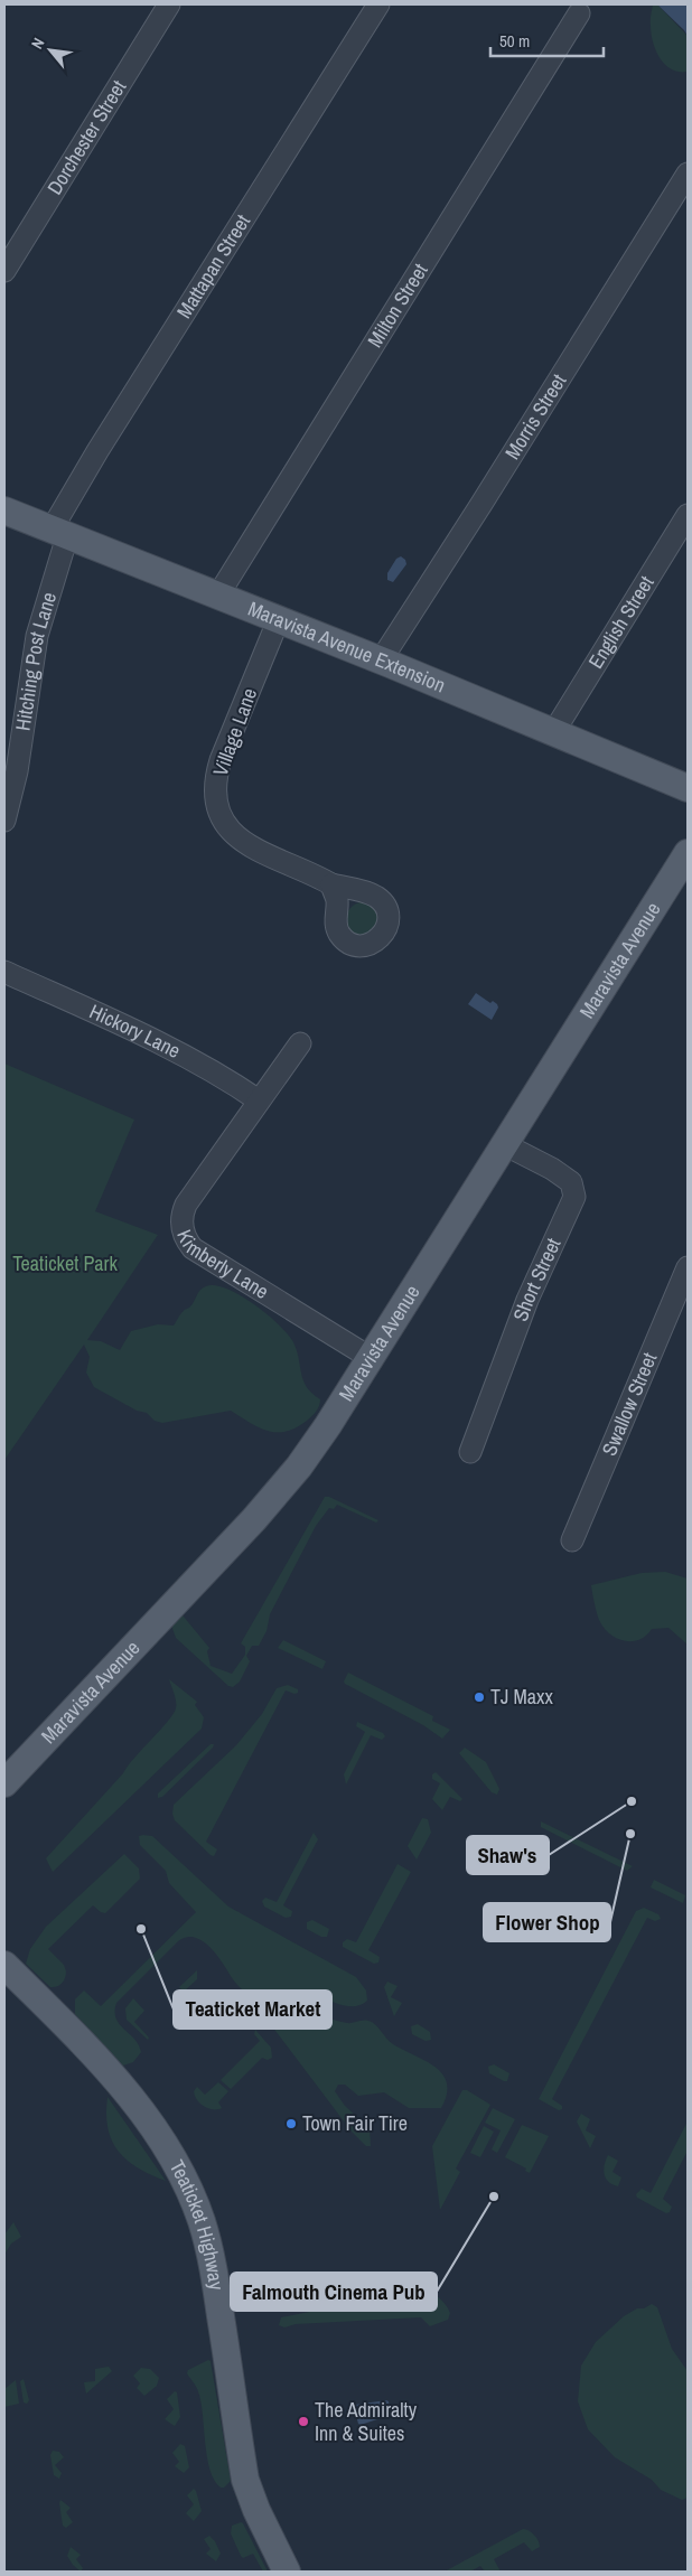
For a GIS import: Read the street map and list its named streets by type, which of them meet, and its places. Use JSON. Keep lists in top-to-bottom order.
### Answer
{
  "streets": {
    "main road": ["Maravista Avenue Extension", "Maravista Avenue", "Teaticket Highway"],
    "street": [
      "Dorchester Street",
      "Mattapan Street",
      "Milton Street",
      "Morris Street",
      "English Street",
      "Hitching Post Lane",
      "Village Lane",
      "Hickory Lane",
      "Kimberly Lane",
      "Short Street",
      "Swallow Street"
    ]
  },
  "crossings": [
    ["Mattapan Street", "Maravista Avenue Extension"],
    ["Mattapan Street", "Hitching Post Lane"],
    ["Milton Street", "Maravista Avenue Extension"],
    ["Morris Street", "Maravista Avenue Extension"],
    ["English Street", "Maravista Avenue Extension"],
    ["Maravista Avenue Extension", "Hitching Post Lane"],
    ["Maravista Avenue Extension", "Village Lane"],
    ["Maravista Avenue", "Kimberly Lane"],
    ["Maravista Avenue", "Short Street"],
    ["Hickory Lane", "Kimberly Lane"]
  ],
  "parks": ["Teaticket Park"],
  "places": [
    "TJ Maxx",
    "Shaw's",
    "Flower Shop",
    "Teaticket Market",
    "Town Fair Tire",
    "Falmouth Cinema Pub",
    "The Admiralty Inn & Suites"
  ],
  "scale_bar": "50 m",
  "north": "top left"
}
